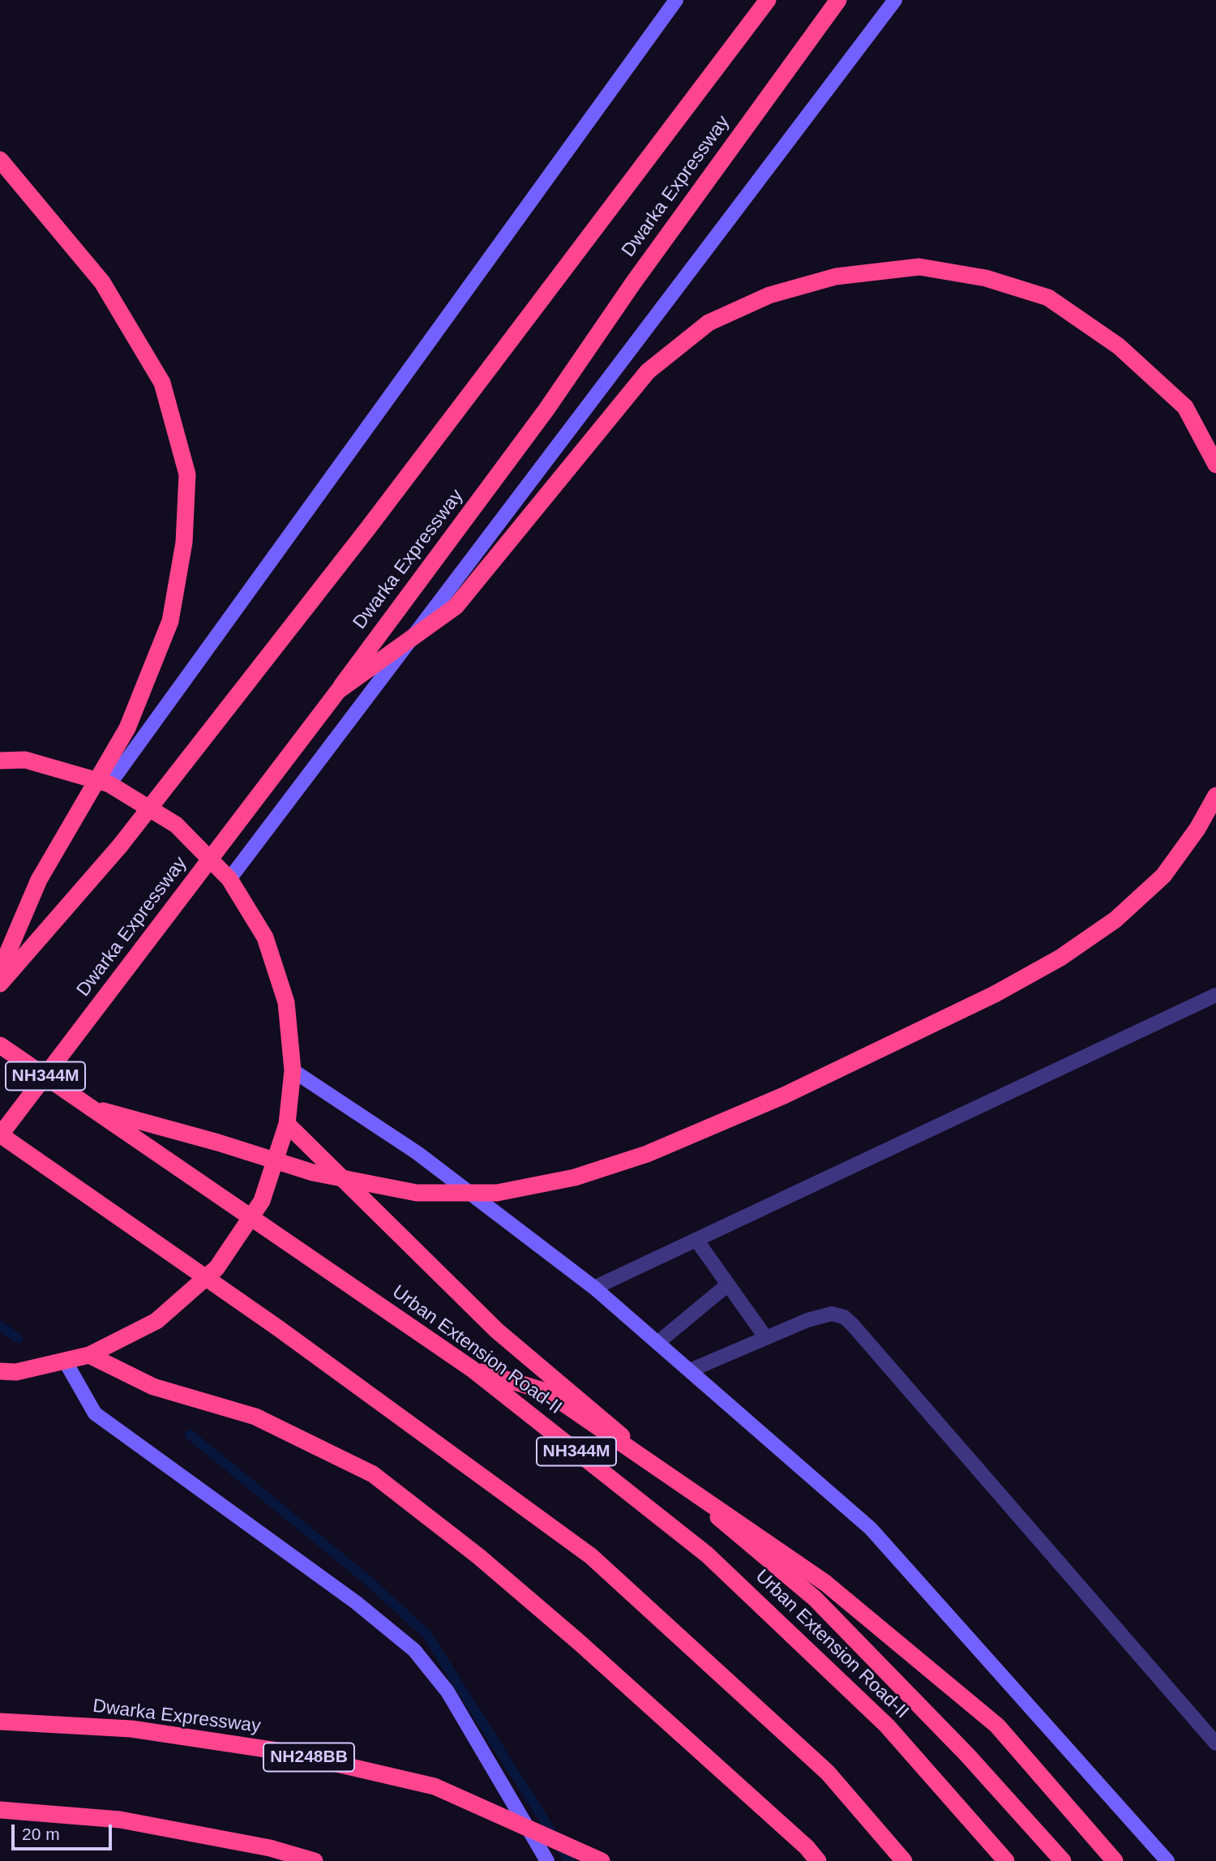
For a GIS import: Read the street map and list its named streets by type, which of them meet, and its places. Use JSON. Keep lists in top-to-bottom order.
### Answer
{
  "streets": {
    "highway": [
      "Dwarka Expressway",
      "NH344M",
      "Urban Extension Road-II",
      "NH248BB"
    ]
  },
  "scale_bar": "20 m"
}
